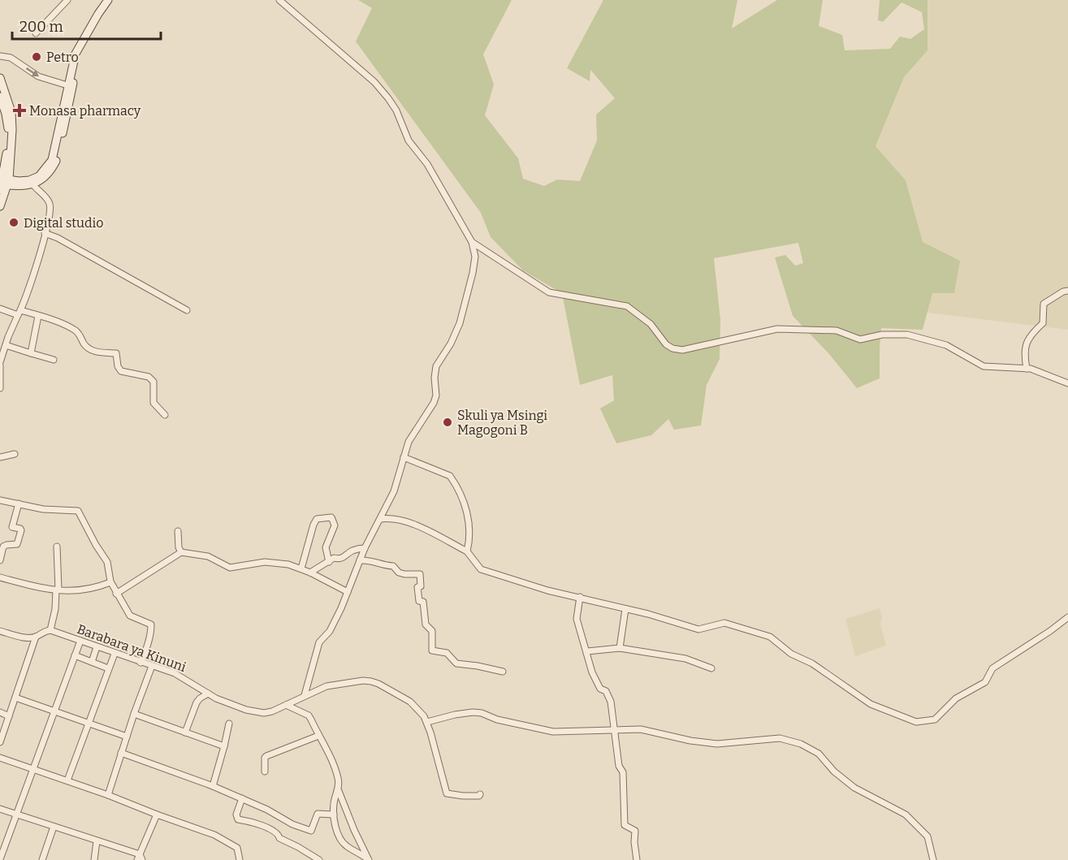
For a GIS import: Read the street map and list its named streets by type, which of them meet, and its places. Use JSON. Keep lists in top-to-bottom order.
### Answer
{
  "streets": {
    "street": ["Barabara ya Kinuni"]
  },
  "places": {
    "other": ["Petro", "Digital studio", "Skuli ya Msingi Magogoni B"],
    "health": ["Monasa pharmacy"]
  },
  "scale_bar": "200 m"
}
